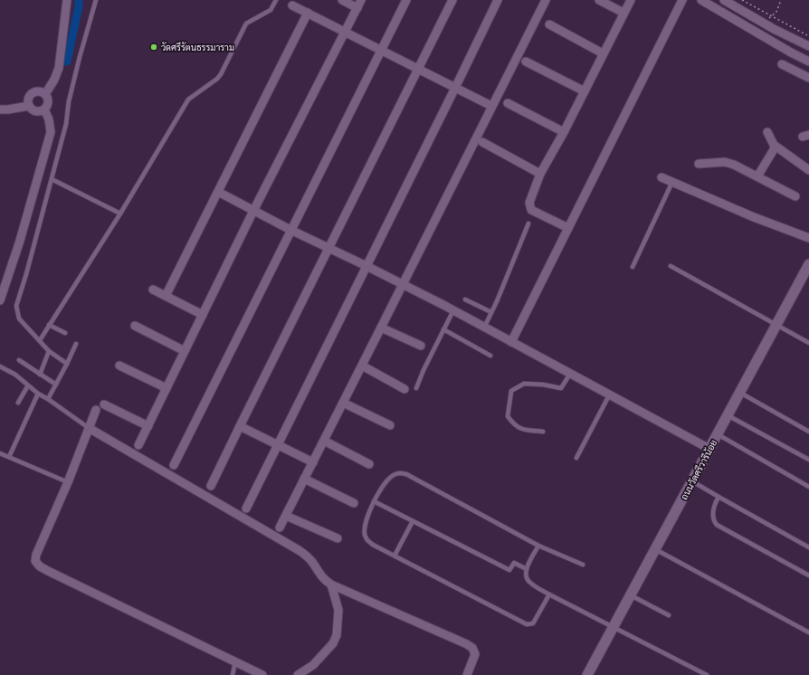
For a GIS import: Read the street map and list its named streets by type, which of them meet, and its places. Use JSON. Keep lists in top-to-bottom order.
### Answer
{
  "streets": {
    "main road": ["ถนนวัดศรีวารีน้อย"]
  },
  "places": ["วัดศรีรัตนธรรมาราม"]
}
